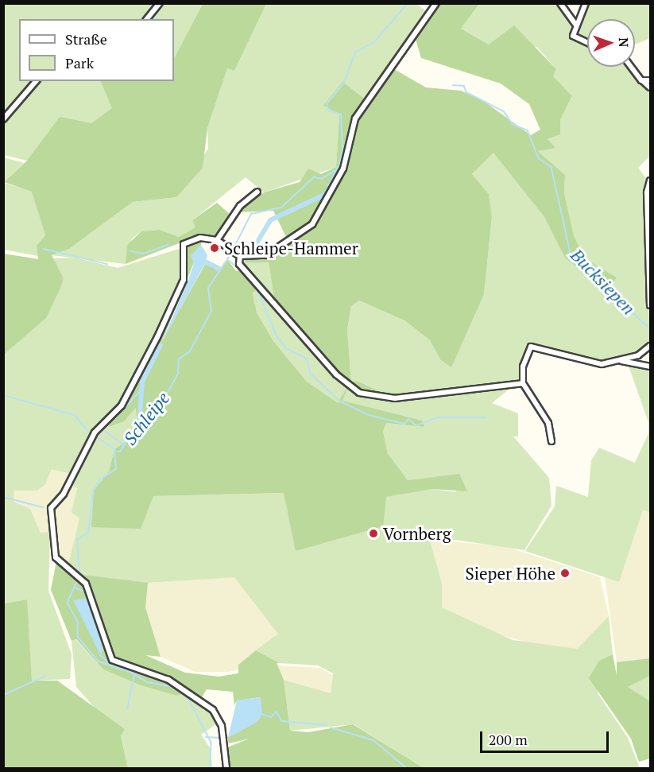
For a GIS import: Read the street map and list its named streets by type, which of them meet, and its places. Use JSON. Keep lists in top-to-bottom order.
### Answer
{
  "water": ["Bucksiepen", "Schleipe"],
  "places": ["Schleipe-Hammer", "Vornberg", "Sieper Höhe"],
  "legend": ["Straße", "Park"],
  "scale_bar": "200 m",
  "north": "right"
}
